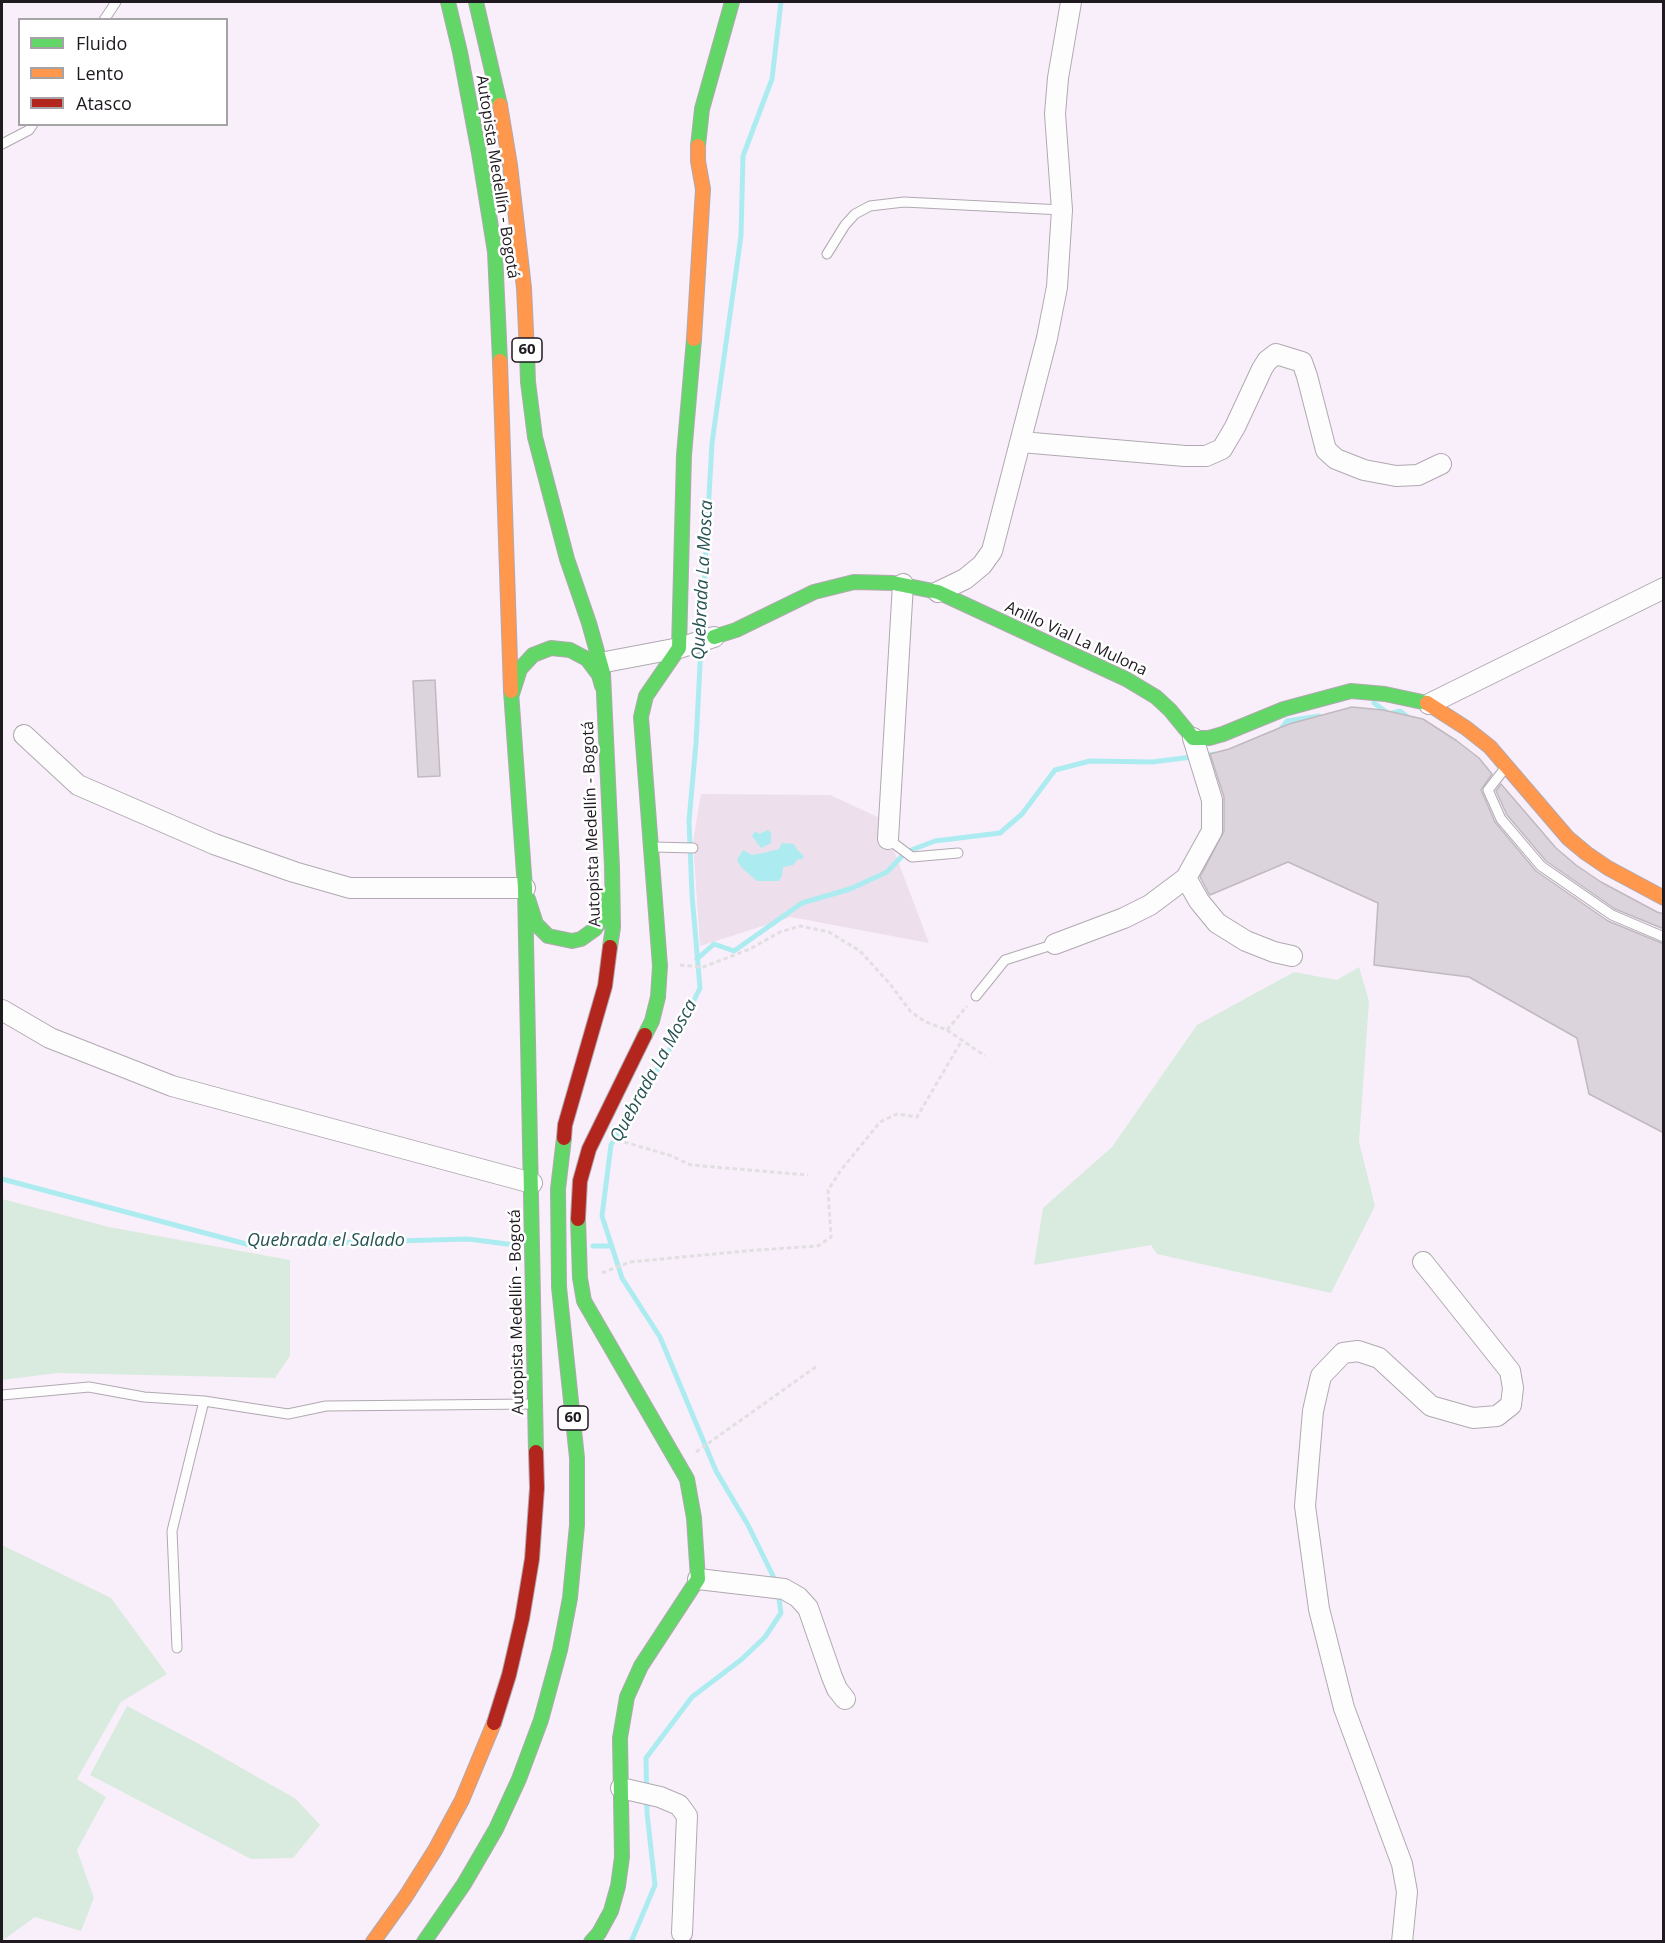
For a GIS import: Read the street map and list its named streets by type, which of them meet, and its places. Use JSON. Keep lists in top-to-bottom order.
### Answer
{
  "streets": {
    "main road": ["Autopista Medellín - Bogotá", "60", "Anillo Vial La Mulona"]
  },
  "water": ["Quebrada La Mosca", "Quebrada el Salado"],
  "legend": ["Fluido", "Lento", "Atasco"]
}
